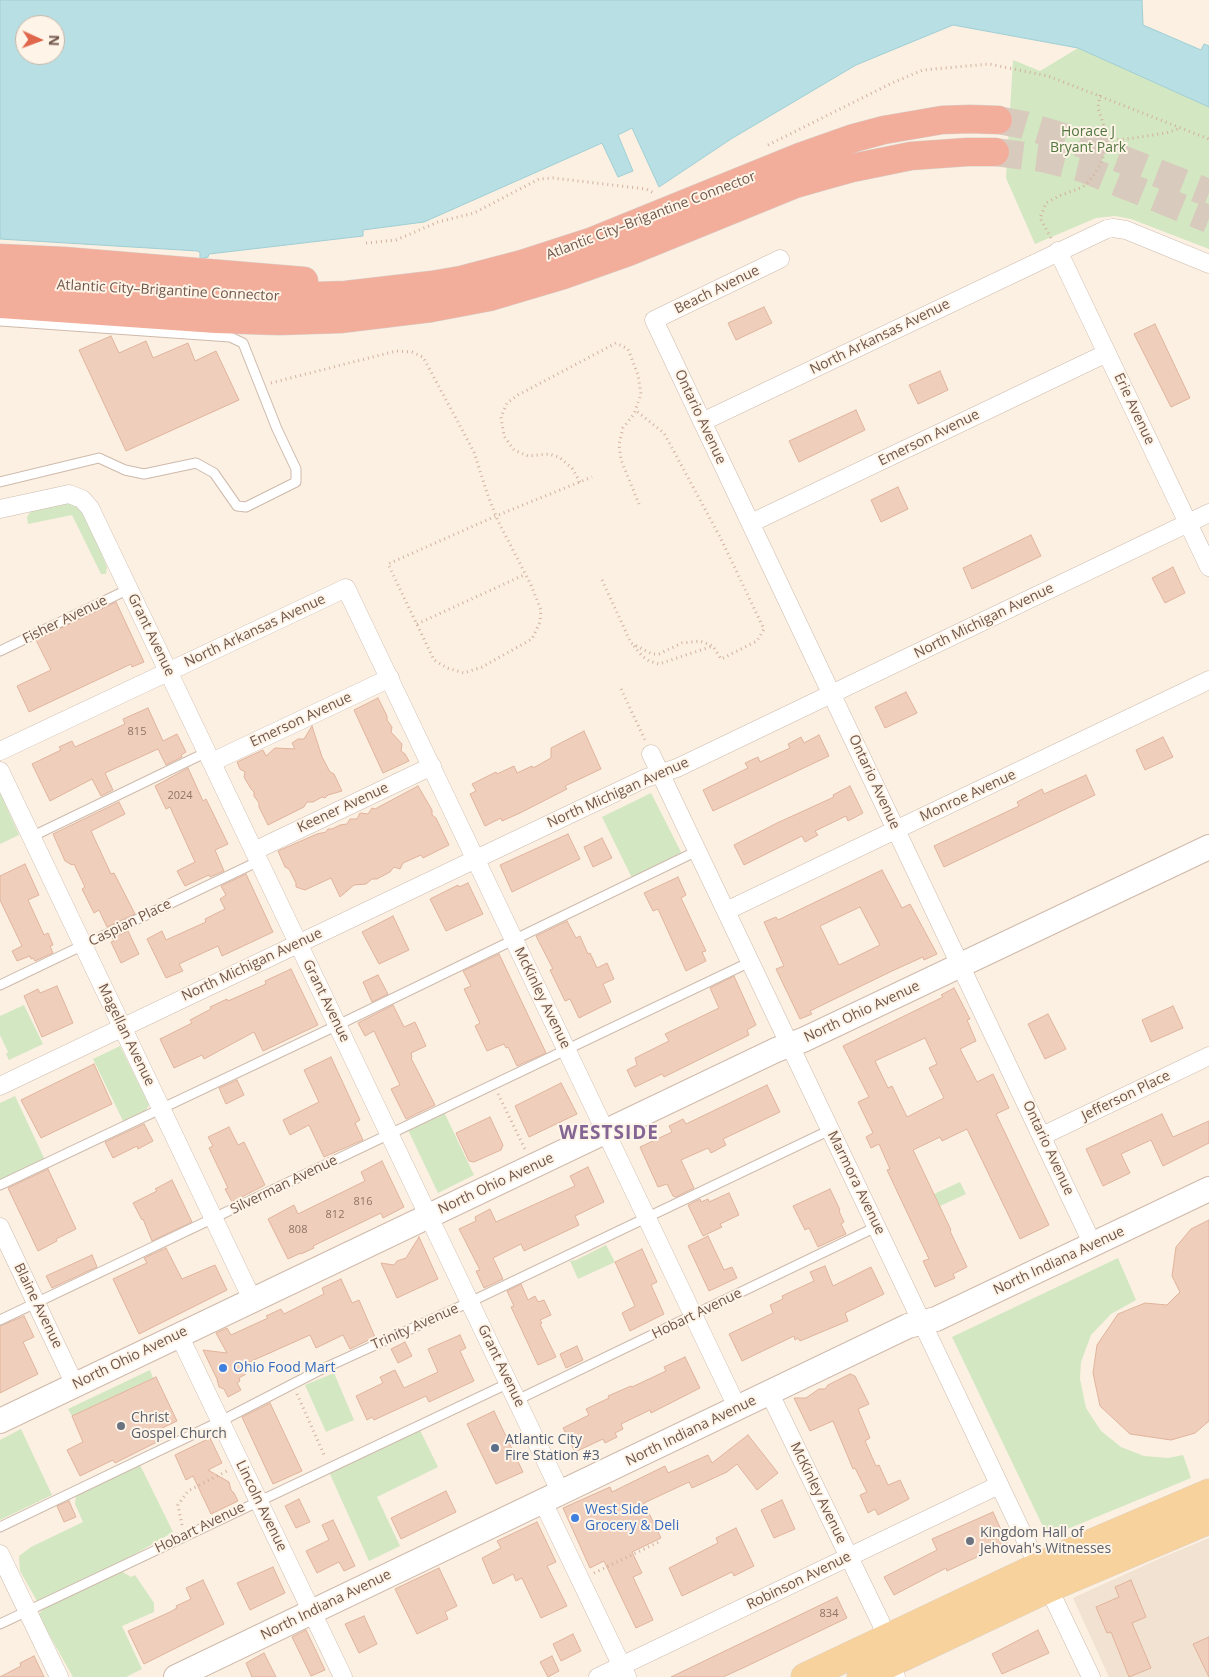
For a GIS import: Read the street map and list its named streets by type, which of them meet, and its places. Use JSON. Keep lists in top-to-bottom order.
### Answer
{
  "streets": {
    "highway": ["Atlantic City–Brigantine Connector"],
    "street": [
      "Beach Avenue",
      "North Arkansas Avenue",
      "Erie Avenue",
      "Ontario Avenue",
      "Emerson Avenue",
      "North Michigan Avenue",
      "Grant Avenue",
      "Monroe Avenue",
      "Keener Avenue",
      "McKinley Avenue",
      "North Ohio Avenue",
      "Magellan Avenue",
      "Jefferson Place",
      "Marmora Avenue",
      "North Indiana Avenue",
      "Blaine Avenue",
      "Lincoln Avenue",
      "Robinson Avenue"
    ],
    "lane": [
      "Fisher Avenue",
      "Caspian Place",
      "Silverman Avenue",
      "Hobart Avenue",
      "Trinity Avenue"
    ]
  },
  "crossings": [
    ["Beach Avenue", "Ontario Avenue"],
    ["North Arkansas Avenue", "Erie Avenue"],
    ["North Arkansas Avenue", "Ontario Avenue"],
    ["North Arkansas Avenue", "Grant Avenue"],
    ["North Arkansas Avenue", "McKinley Avenue"],
    ["Erie Avenue", "Emerson Avenue"],
    ["Erie Avenue", "North Michigan Avenue"],
    ["Ontario Avenue", "Emerson Avenue"],
    ["Ontario Avenue", "North Michigan Avenue"],
    ["Ontario Avenue", "Monroe Avenue"],
    ["Ontario Avenue", "North Ohio Avenue"],
    ["Ontario Avenue", "Jefferson Place"],
    ["Ontario Avenue", "North Indiana Avenue"],
    ["Emerson Avenue", "Grant Avenue"],
    ["Emerson Avenue", "McKinley Avenue"],
    ["Fisher Avenue", "Grant Avenue"],
    ["North Michigan Avenue", "Grant Avenue"],
    ["North Michigan Avenue", "McKinley Avenue"],
    ["North Michigan Avenue", "Magellan Avenue"],
    ["North Michigan Avenue", "Marmora Avenue"],
    ["Grant Avenue", "Keener Avenue"],
    ["Grant Avenue", "Caspian Place"],
    ["Grant Avenue", "North Ohio Avenue"],
    ["Grant Avenue", "Silverman Avenue"],
    ["Grant Avenue", "North Indiana Avenue"],
    ["Grant Avenue", "Hobart Avenue"],
    ["Grant Avenue", "Trinity Avenue"],
    ["Grant Avenue", "Robinson Avenue"],
    ["Monroe Avenue", "Marmora Avenue"],
    ["Keener Avenue", "Caspian Place"],
    ["Keener Avenue", "McKinley Avenue"],
    ["Caspian Place", "Magellan Avenue"],
    ["McKinley Avenue", "North Ohio Avenue"],
    ["McKinley Avenue", "Silverman Avenue"],
    ["McKinley Avenue", "North Indiana Avenue"],
    ["McKinley Avenue", "Hobart Avenue"],
    ["McKinley Avenue", "Trinity Avenue"],
    ["McKinley Avenue", "Robinson Avenue"],
    ["North Ohio Avenue", "Magellan Avenue"],
    ["North Ohio Avenue", "Marmora Avenue"],
    ["North Ohio Avenue", "Blaine Avenue"],
    ["North Ohio Avenue", "Lincoln Avenue"],
    ["Magellan Avenue", "Silverman Avenue"],
    ["Marmora Avenue", "Silverman Avenue"],
    ["Marmora Avenue", "North Indiana Avenue"],
    ["Marmora Avenue", "Hobart Avenue"],
    ["Marmora Avenue", "Trinity Avenue"],
    ["Marmora Avenue", "Robinson Avenue"],
    ["Silverman Avenue", "Blaine Avenue"],
    ["North Indiana Avenue", "Lincoln Avenue"],
    ["Hobart Avenue", "Lincoln Avenue"],
    ["Trinity Avenue", "Lincoln Avenue"]
  ],
  "districts": ["WESTSIDE"],
  "parks": ["Horace J Bryant Park"],
  "places": [
    "Ohio Food Mart",
    "Christ Gospel Church",
    "Atlantic City Fire Station #3",
    "West Side Grocery & Deli",
    "Kingdom Hall of Jehovah's Witnesses"
  ],
  "house_numbers": [
    "815",
    "2024",
    "816",
    "812",
    "808",
    "834"
  ],
  "north": "right"
}
